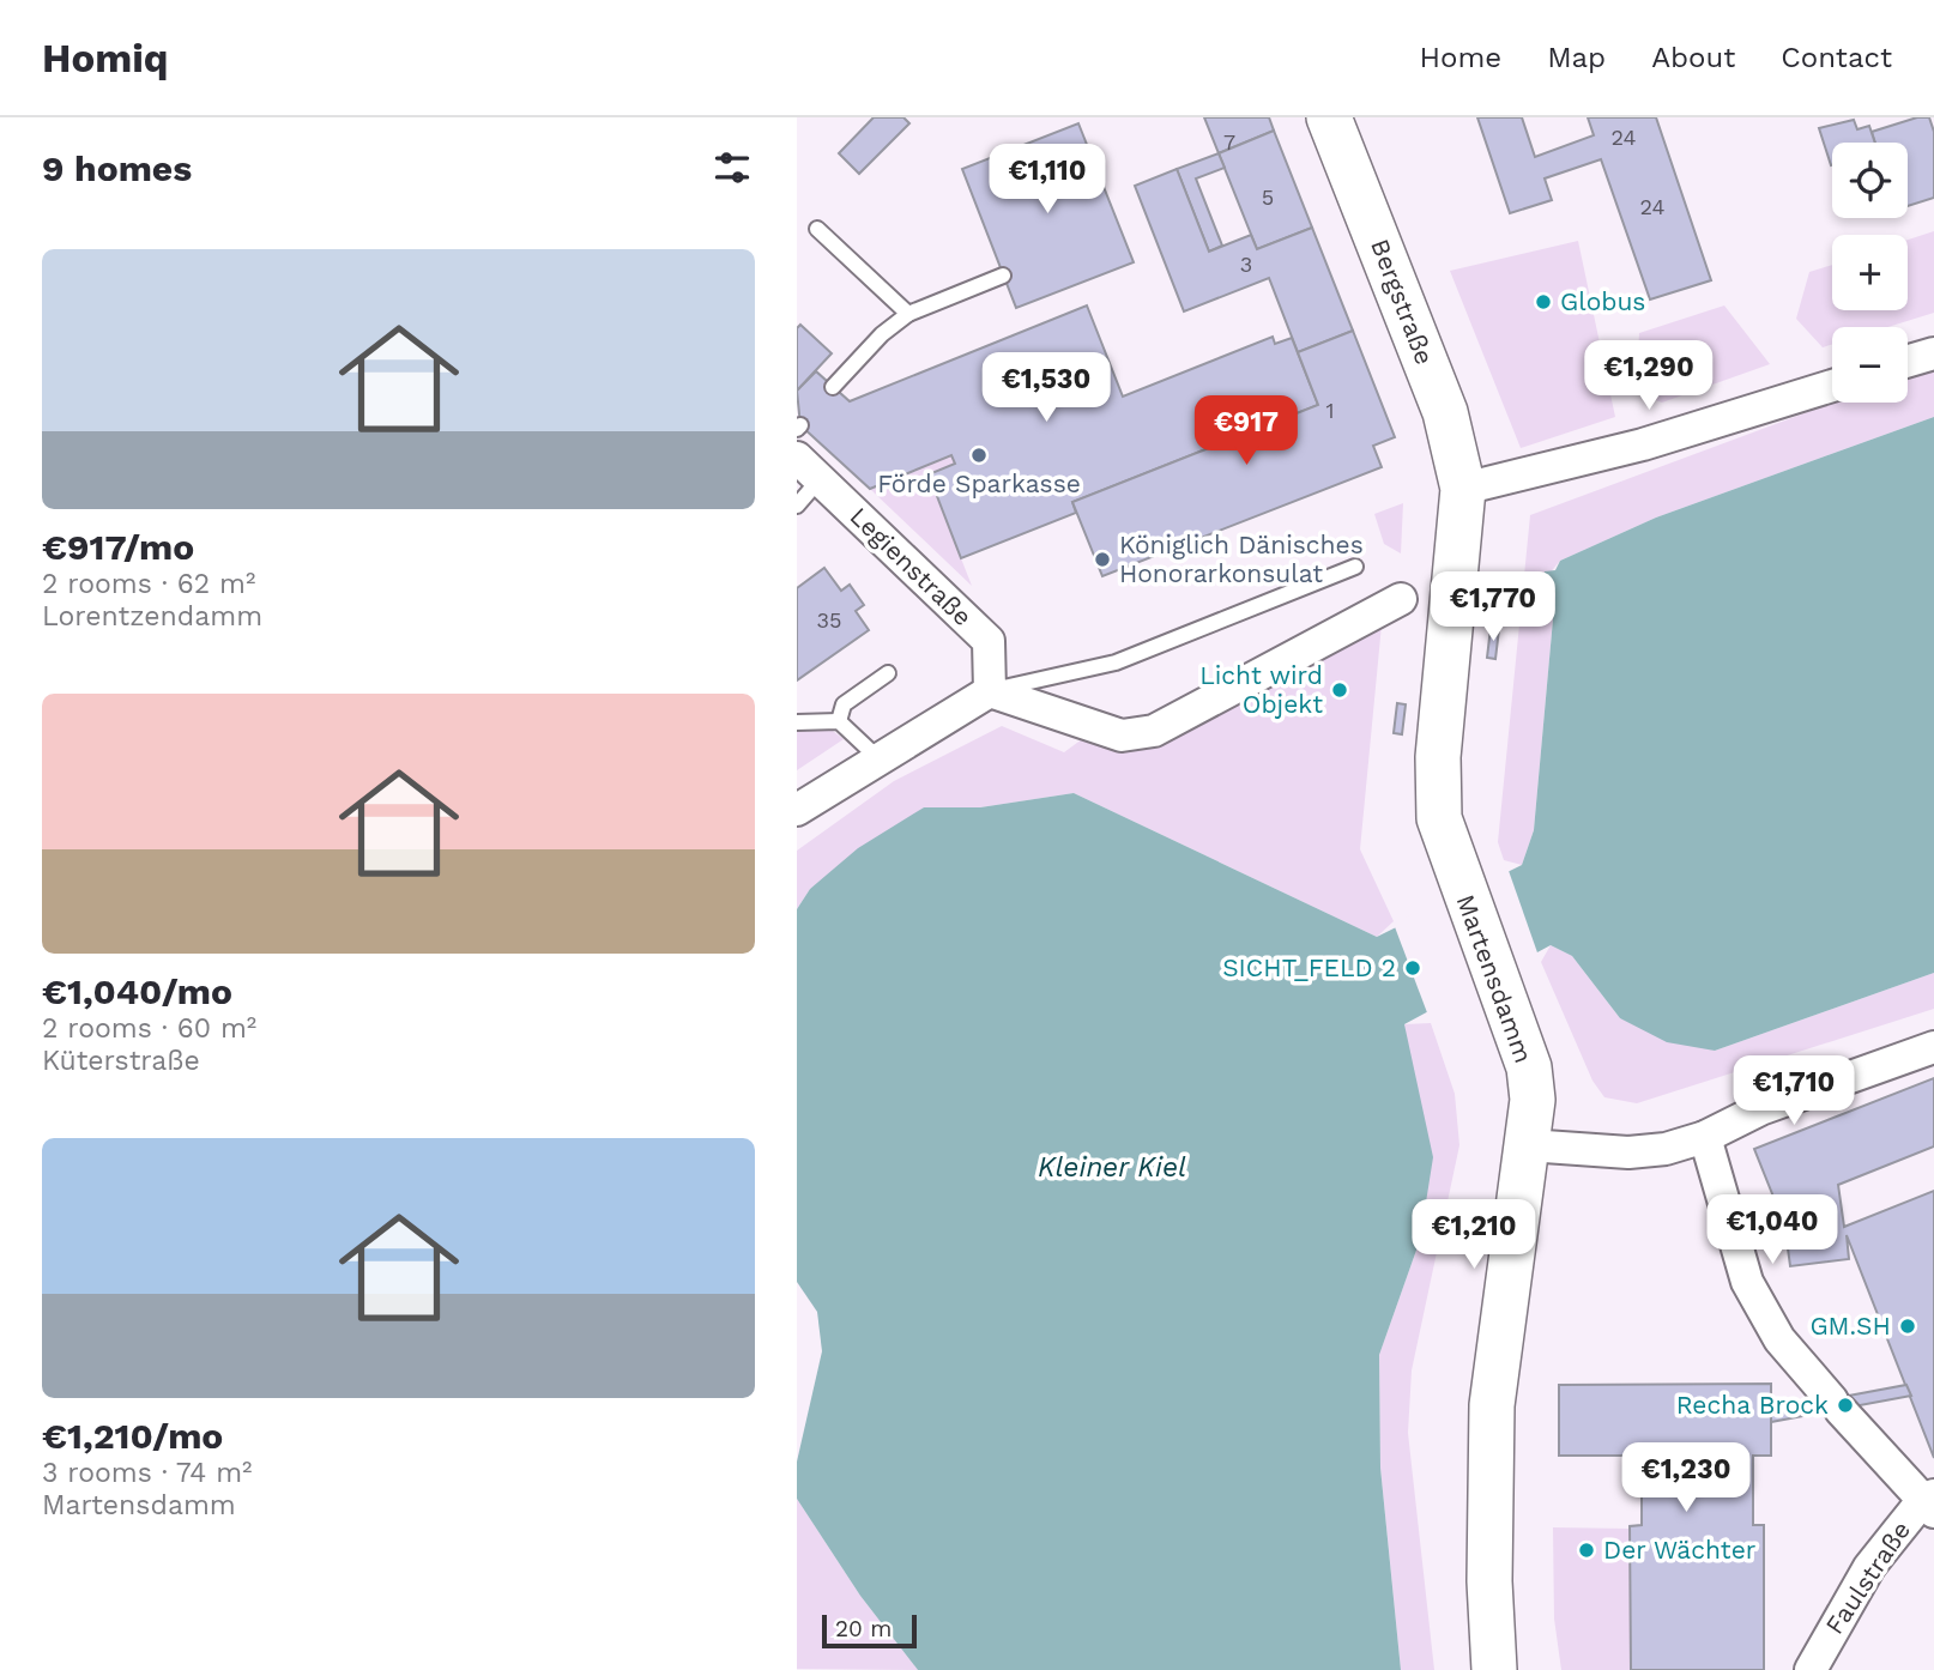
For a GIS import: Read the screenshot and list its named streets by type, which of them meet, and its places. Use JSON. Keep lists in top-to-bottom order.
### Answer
{
  "streets": {
    "street": [
      "Bergstraße",
      "Legienstraße",
      "Martensdamm",
      "Faulstraße"
    ]
  },
  "crossings": [
    ["Bergstraße", "Martensdamm"]
  ],
  "water": ["Kleiner Kiel"],
  "places": [
    "Globus",
    "Förde Sparkasse",
    "Königlich Dänisches Honorarkonsulat",
    "Licht wird Objekt",
    "SICHT_FELD 2",
    "GM.SH",
    "Recha Brock",
    "Der Wächter"
  ],
  "house_numbers": [
    "24",
    "7",
    "5",
    "24",
    "3",
    "1",
    "35"
  ],
  "scale_bar": "20 m",
  "page": {
    "header": "Homiq",
    "nav": [
      "Home",
      "Map",
      "About",
      "Contact"
    ],
    "heading": "9 homes",
    "map_buttons": ["+", "−"],
    "price": [
      "€1,110",
      "€1,290",
      "€1,530",
      "€917",
      "€1,770",
      "€1,710",
      "€1,040",
      "€1,210",
      "€1,230"
    ],
    "list": [
      {
        "name": "€917/mo",
        "note": "2 rooms · 62 m² · Lorentzendamm"
      },
      {
        "name": "€1,040/mo",
        "note": "2 rooms · 60 m² · Küterstraße"
      },
      {
        "name": "€1,210/mo",
        "note": "3 rooms · 74 m² · Martensdamm"
      }
    ],
    "scale": "20 m"
  }
}
